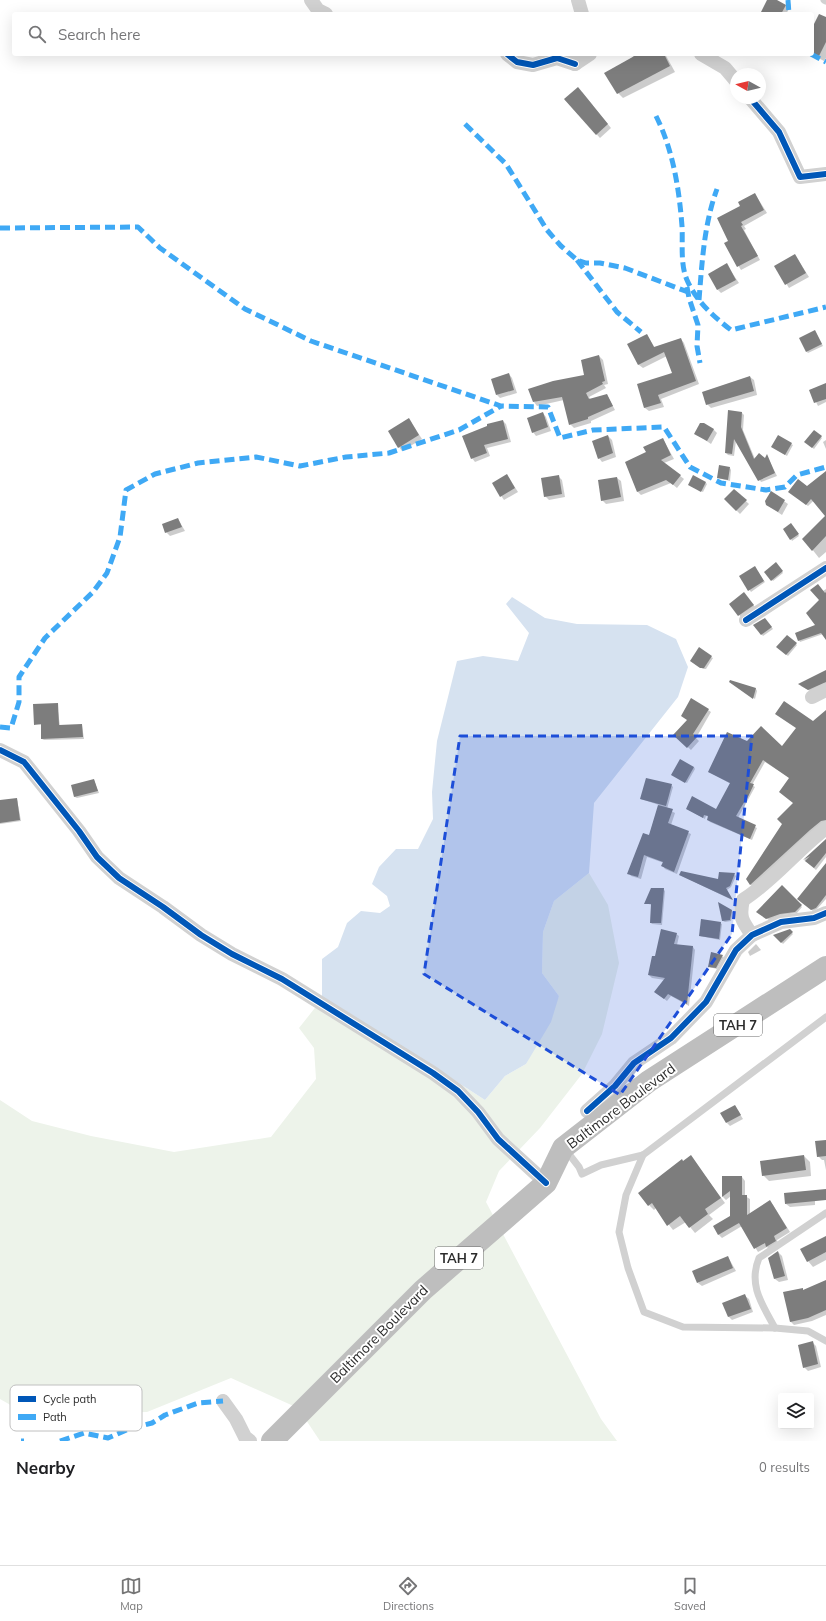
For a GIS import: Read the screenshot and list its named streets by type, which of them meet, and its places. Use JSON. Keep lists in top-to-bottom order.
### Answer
{
  "streets": {
    "highway": ["TAH 7", "Baltimore Boulevard"]
  },
  "legend": ["Cycle path", "Path"],
  "north": "left",
  "page": {
    "search": "Search here",
    "heading": ["Nearby", "0 results"],
    "nav": ["Map", "Directions", "Saved"]
  }
}
